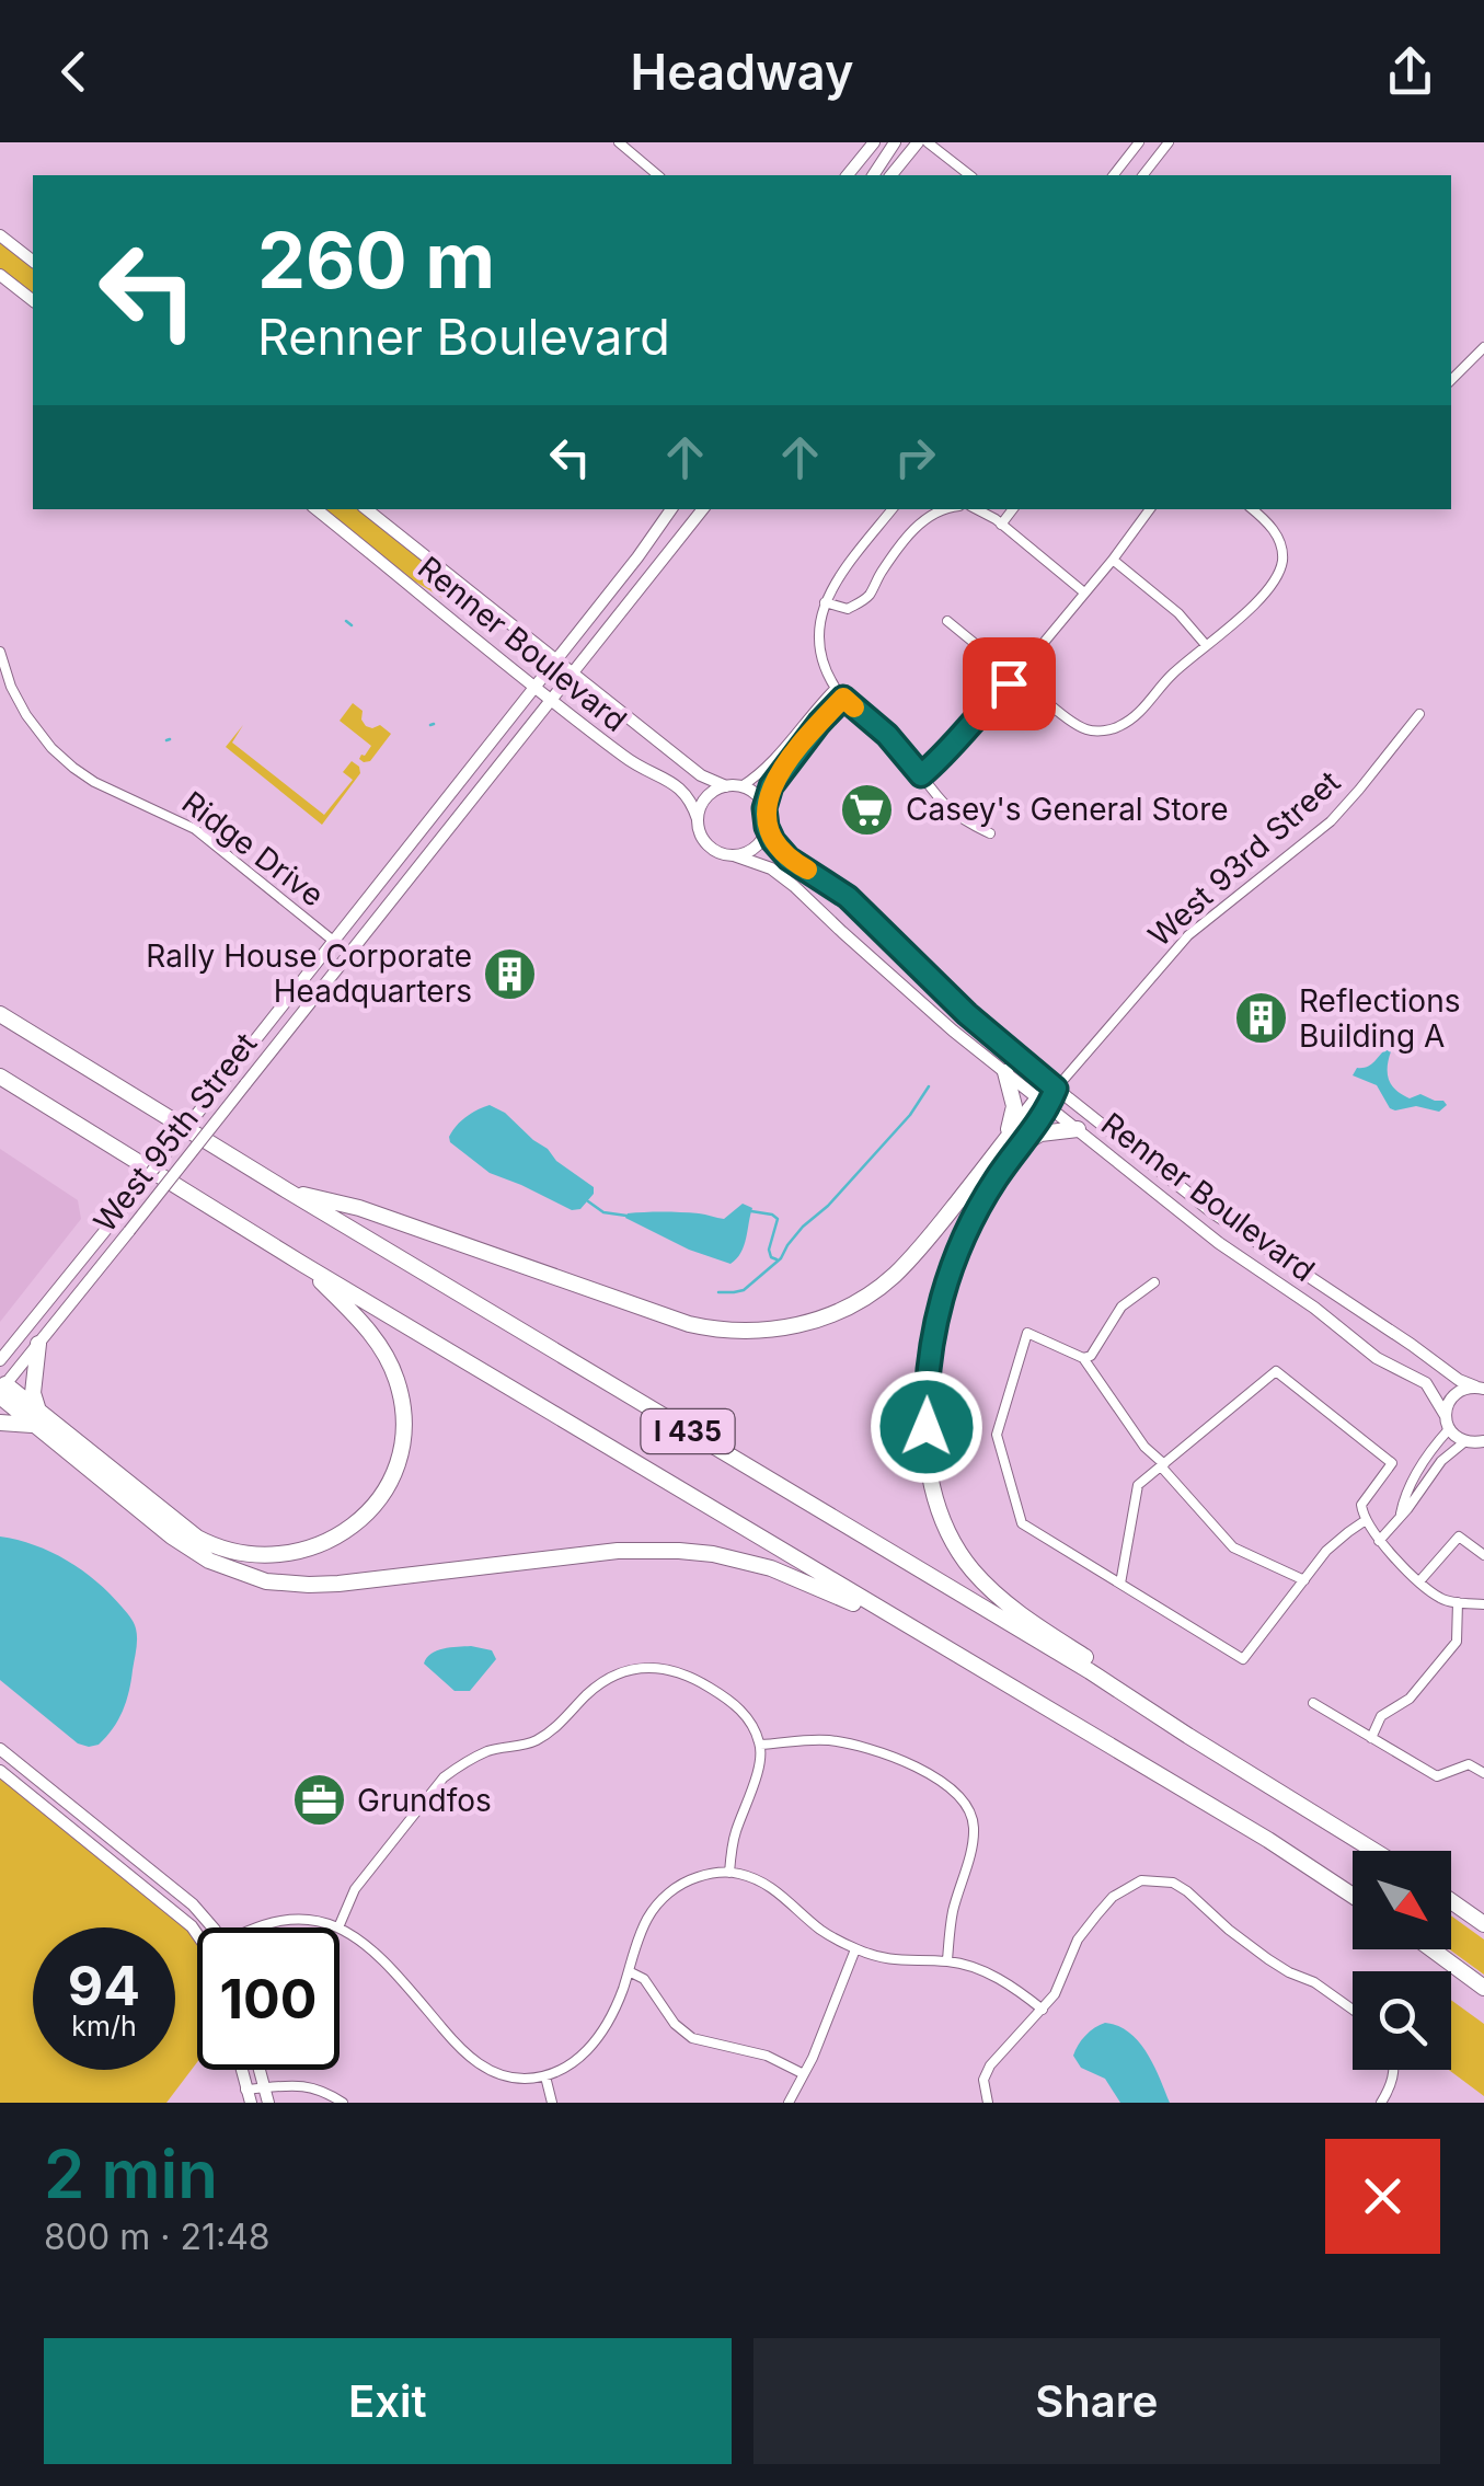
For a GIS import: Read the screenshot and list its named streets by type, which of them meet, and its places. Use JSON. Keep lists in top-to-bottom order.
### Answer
{
  "streets": {
    "highway": ["I 435"],
    "main road": ["Renner Boulevard", "West 95th Street"],
    "street": ["Ridge Drive", "West 93rd Street"]
  },
  "crossings": [
    ["Renner Boulevard", "West 93rd Street"],
    ["Renner Boulevard", "West 95th Street"],
    ["Ridge Drive", "West 95th Street"]
  ],
  "places": {
    "supermarket": ["Casey's General Store"],
    "building": ["Rally House Corporate Headquarters", "Reflections Building A"],
    "office": ["Grundfos"]
  },
  "north": "bottom right",
  "page": {
    "header": "Headway",
    "turn": ["260 m", "Renner Boulevard"],
    "speed": "94 km/h",
    "limit": "100",
    "heading": ["2 min", "800 m · 21:48"],
    "buttons": ["Exit", "Share"]
  }
}
